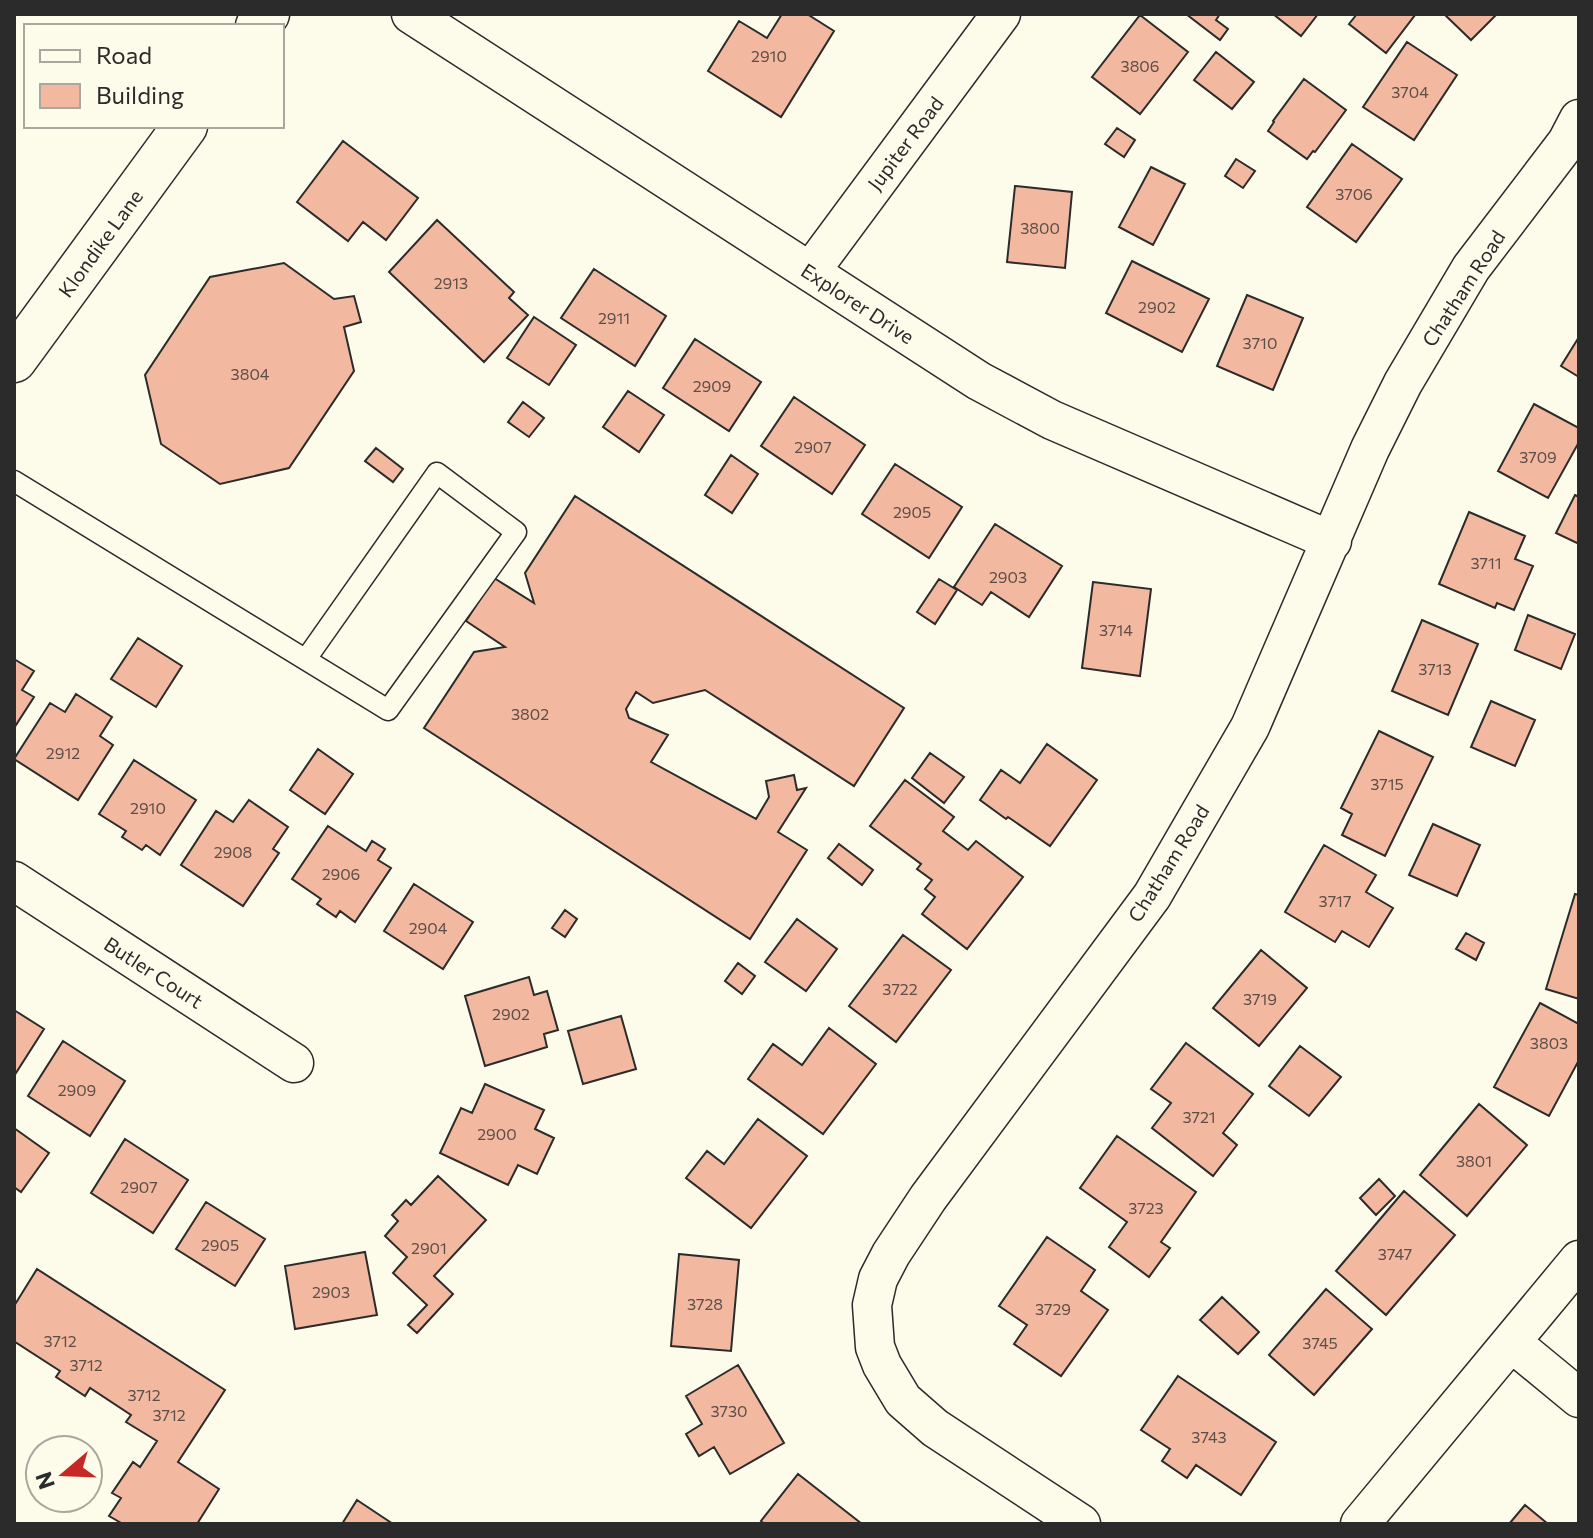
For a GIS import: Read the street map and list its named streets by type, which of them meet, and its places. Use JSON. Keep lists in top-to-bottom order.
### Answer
{
  "streets": {
    "street": [
      "Jupiter Road",
      "Klondike Lane",
      "Chatham Road",
      "Explorer Drive",
      "Butler Court"
    ]
  },
  "crossings": [
    ["Jupiter Road", "Explorer Drive"],
    ["Chatham Road", "Explorer Drive"]
  ],
  "house_numbers": [
    "2910",
    "3806",
    "3704",
    "3706",
    "3800",
    "2913",
    "2902",
    "2911",
    "3710",
    "3804",
    "2909",
    "2907",
    "3709",
    "2905",
    "3711",
    "2903",
    "3714",
    "3713",
    "3802",
    "2912",
    "3715",
    "2910",
    "2908",
    "2906",
    "3717",
    "2904",
    "3722",
    "3719",
    "2902",
    "3803",
    "2909",
    "3721",
    "2900",
    "3801",
    "2907",
    "3723",
    "2905",
    "2901",
    "3747",
    "2903",
    "3728",
    "3729",
    "3712",
    "3745",
    "3712",
    "3712",
    "3730",
    "3712",
    "3743"
  ],
  "legend": ["Road", "Building"],
  "north": "left"
}
